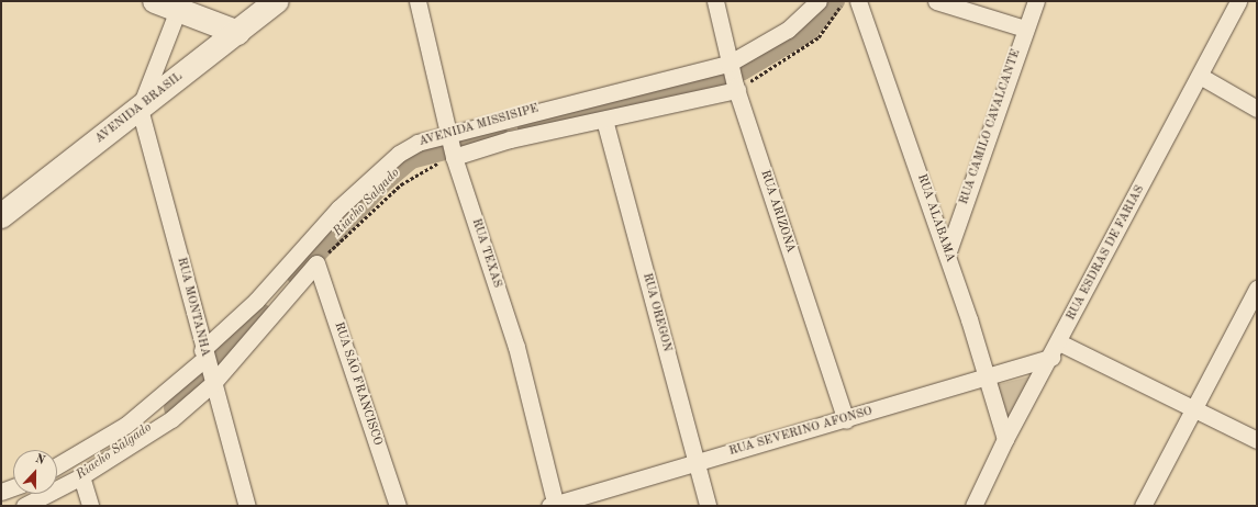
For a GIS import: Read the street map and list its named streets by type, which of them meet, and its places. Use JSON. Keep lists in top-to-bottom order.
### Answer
{
  "streets": {
    "street": [
      "AVENIDA BRASIL",
      "AVENIDA MISSISIPE",
      "RUA CAMILO CAVALCANTE",
      "RUA ARIZONA",
      "RUA ALABAMA",
      "RUA TEXAS",
      "RUA ESDRAS DE FARIAS",
      "RUA MONTANHA",
      "RUA OREGON",
      "RUA SÃO FRANCISCO",
      "RUA SEVERINO AFONSO"
    ]
  },
  "crossings": [
    ["AVENIDA BRASIL", "RUA MONTANHA"],
    ["AVENIDA MISSISIPE", "RUA ARIZONA"],
    ["AVENIDA MISSISIPE", "RUA TEXAS"],
    ["AVENIDA MISSISIPE", "RUA MONTANHA"],
    ["AVENIDA MISSISIPE", "RUA OREGON"],
    ["AVENIDA MISSISIPE", "RUA SÃO FRANCISCO"],
    ["RUA CAMILO CAVALCANTE", "RUA ALABAMA"],
    ["RUA ARIZONA", "RUA SEVERINO AFONSO"],
    ["RUA ALABAMA", "RUA ESDRAS DE FARIAS"],
    ["RUA ALABAMA", "RUA SEVERINO AFONSO"],
    ["RUA TEXAS", "RUA SEVERINO AFONSO"],
    ["RUA ESDRAS DE FARIAS", "RUA SEVERINO AFONSO"],
    ["RUA OREGON", "RUA SEVERINO AFONSO"]
  ],
  "water": ["Riacho Salgado"],
  "north": "top"
}
